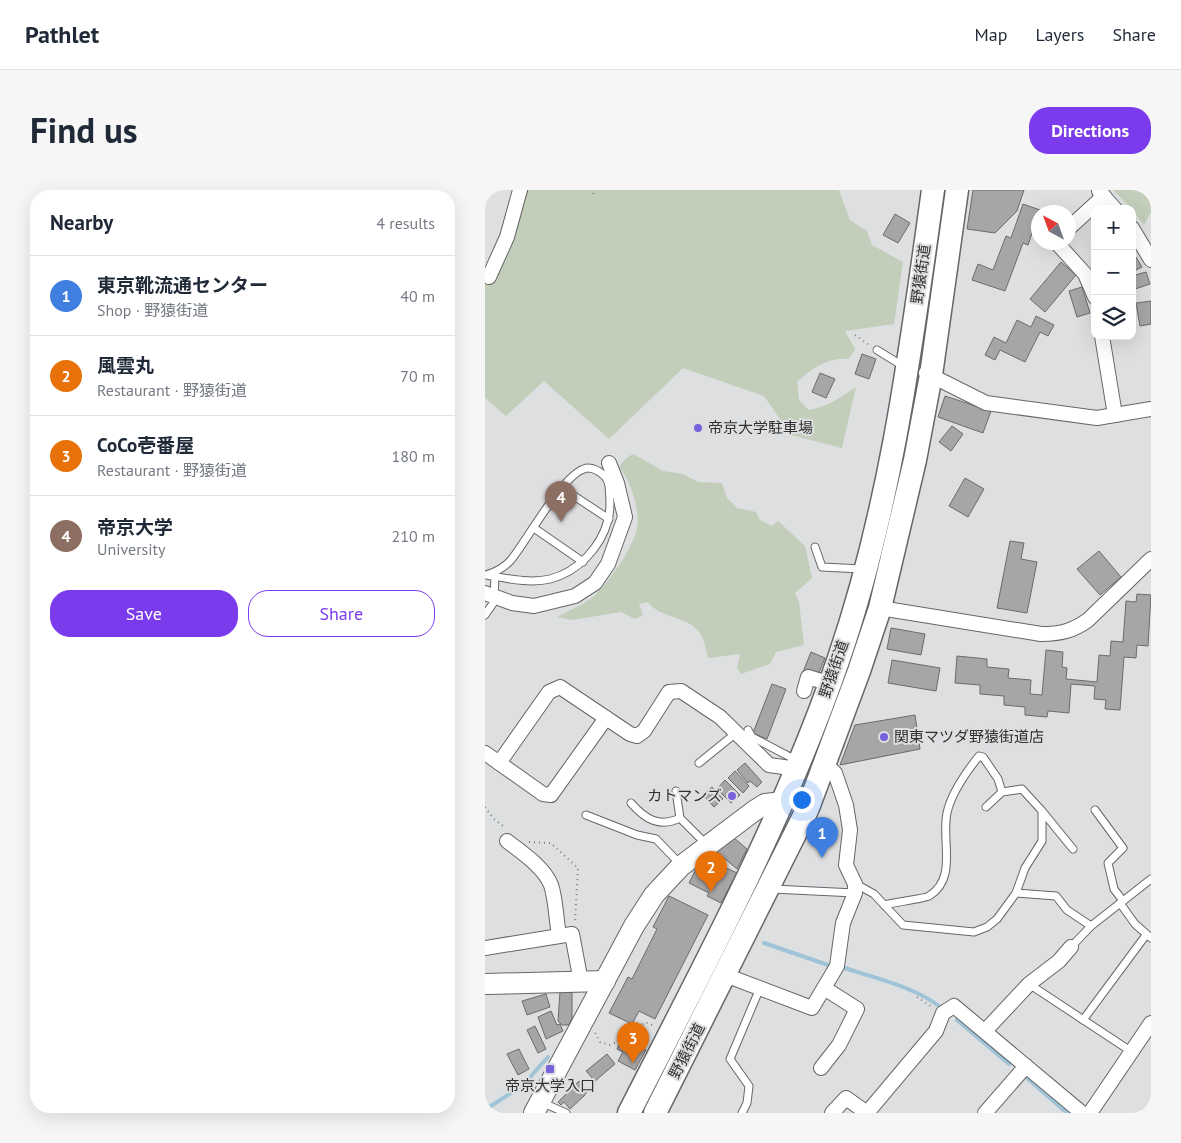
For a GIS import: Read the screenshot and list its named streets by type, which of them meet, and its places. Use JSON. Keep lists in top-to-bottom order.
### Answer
{
  "streets": {
    "main road": ["野猿街道"]
  },
  "places": {
    "other": ["帝京大学駐車場", "関東マツダ野猿街道店", "カトマンズ"],
    "transit": ["帝京大学入口"]
  },
  "north": "top left",
  "page": {
    "header": "Pathlet",
    "nav": ["Map", "Layers", "Share"],
    "title": "Find us",
    "buttons": [
      "Directions",
      ["Save", "Share"]
    ],
    "heading": ["Nearby", "4 results"],
    "map_buttons": ["+", "−"],
    "list": [
      {
        "mark": "1",
        "name": "東京靴流通センター",
        "note": "Shop · 野猿街道",
        "value": "40 m"
      },
      {
        "mark": "2",
        "name": "風雲丸",
        "note": "Restaurant · 野猿街道",
        "value": "70 m"
      },
      {
        "mark": "3",
        "name": "CoCo壱番屋",
        "note": "Restaurant · 野猿街道",
        "value": "180 m"
      },
      {
        "mark": "4",
        "name": "帝京大学",
        "note": "University",
        "value": "210 m"
      }
    ],
    "pins": [
      "4",
      "1",
      "2",
      "3"
    ]
  }
}
